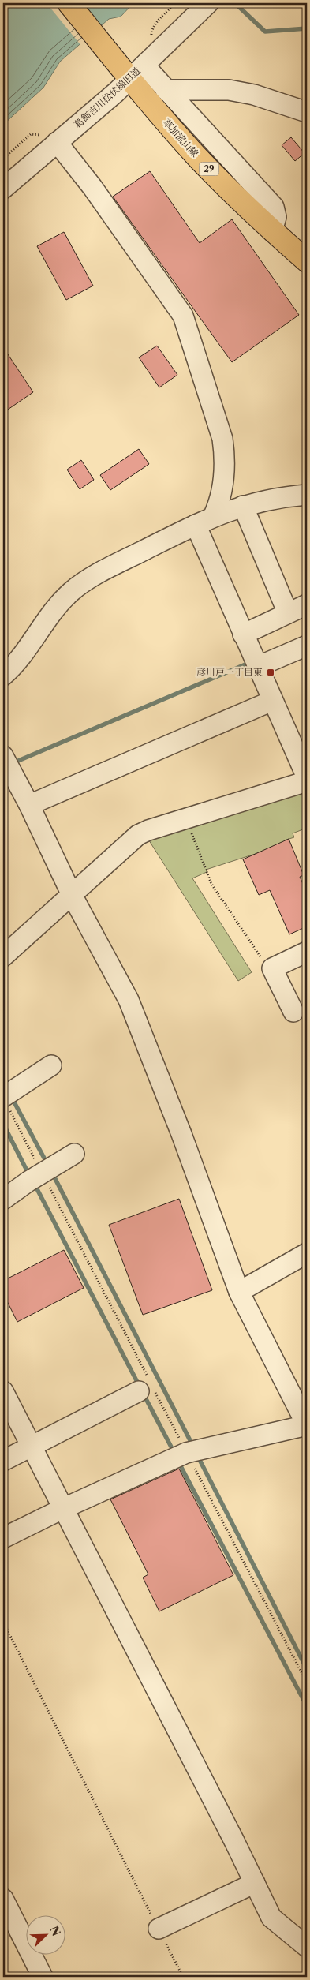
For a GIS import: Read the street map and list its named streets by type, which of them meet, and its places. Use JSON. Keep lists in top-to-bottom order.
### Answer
{
  "streets": {
    "main road": ["草加流山線", "29"],
    "street": ["葛飾吉川松伏線旧道"]
  },
  "crossings": [
    ["葛飾吉川松伏線旧道", "草加流山線"]
  ],
  "places": {
    "transit": ["彦川戸一丁目東"]
  },
  "north": "top right"
}
